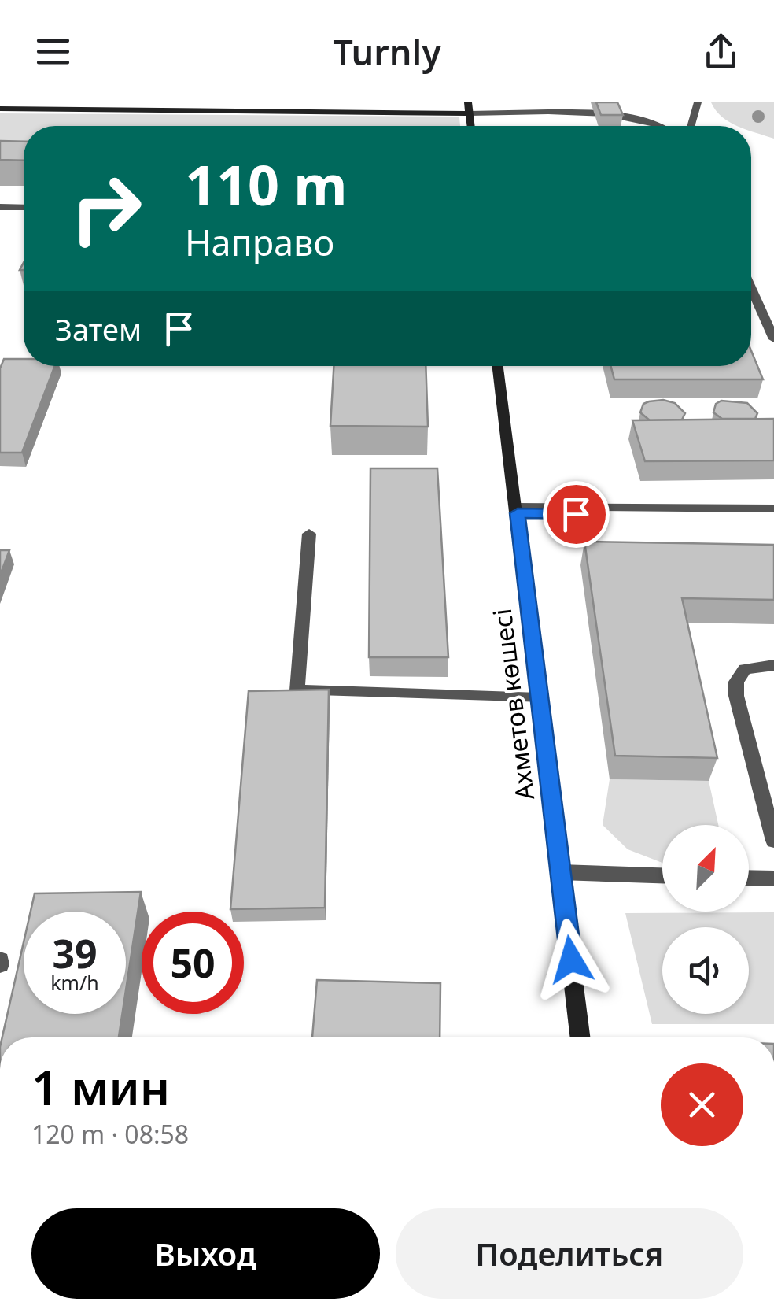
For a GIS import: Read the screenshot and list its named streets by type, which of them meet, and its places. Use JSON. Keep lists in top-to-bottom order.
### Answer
{
  "streets": {
    "main road": ["Ахметов көшесі"]
  },
  "north": "top right",
  "page": {
    "header": "Turnly",
    "turn": ["110 m", "Направо"],
    "then": "Затем",
    "speed": "39 km/h",
    "limit": "50",
    "heading": ["1 мин", "120 m · 08:58"],
    "buttons": ["Выход", "Поделиться"]
  }
}
